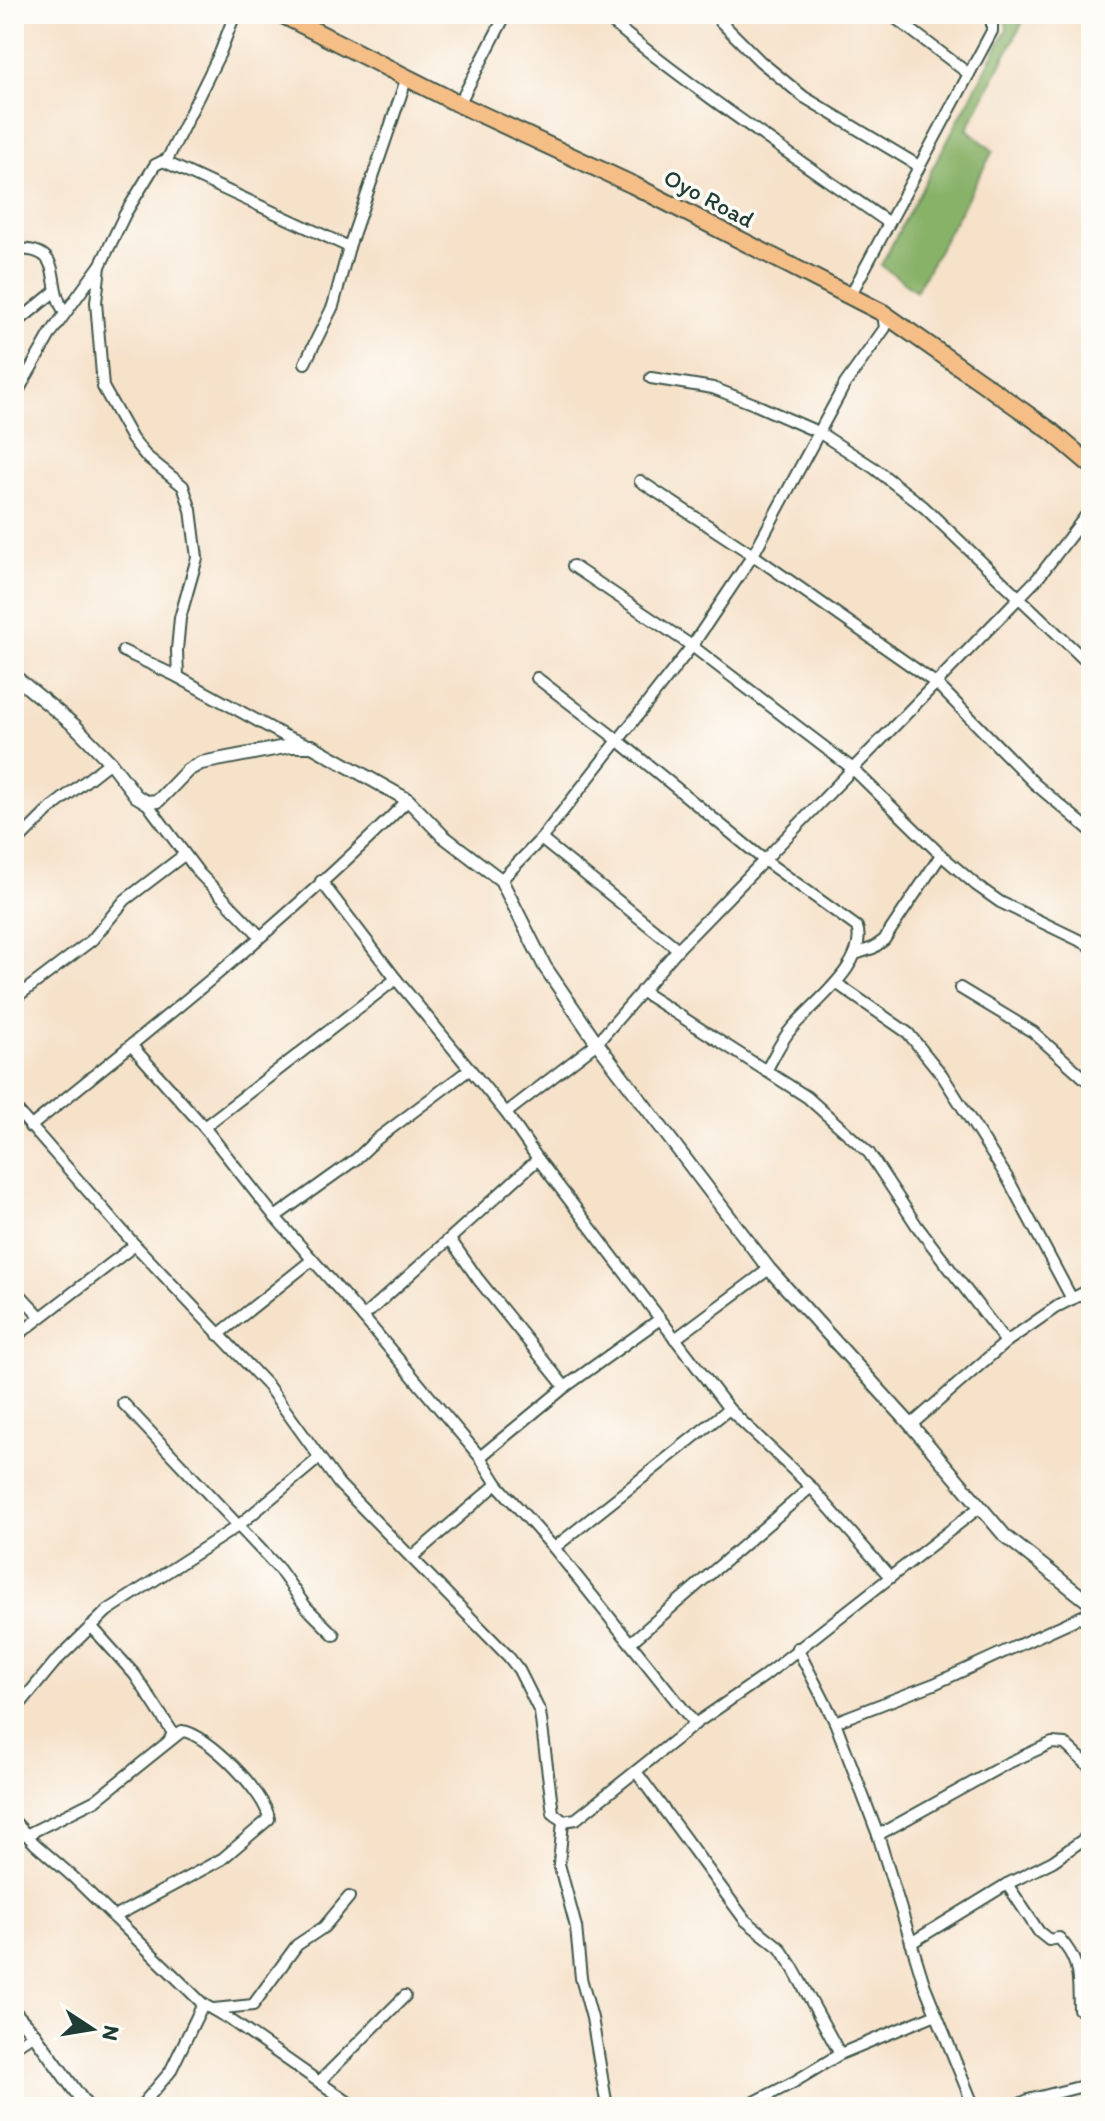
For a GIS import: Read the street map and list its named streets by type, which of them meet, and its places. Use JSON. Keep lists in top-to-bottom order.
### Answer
{
  "streets": {
    "highway": ["Oyo Road"]
  },
  "north": "right"
}
